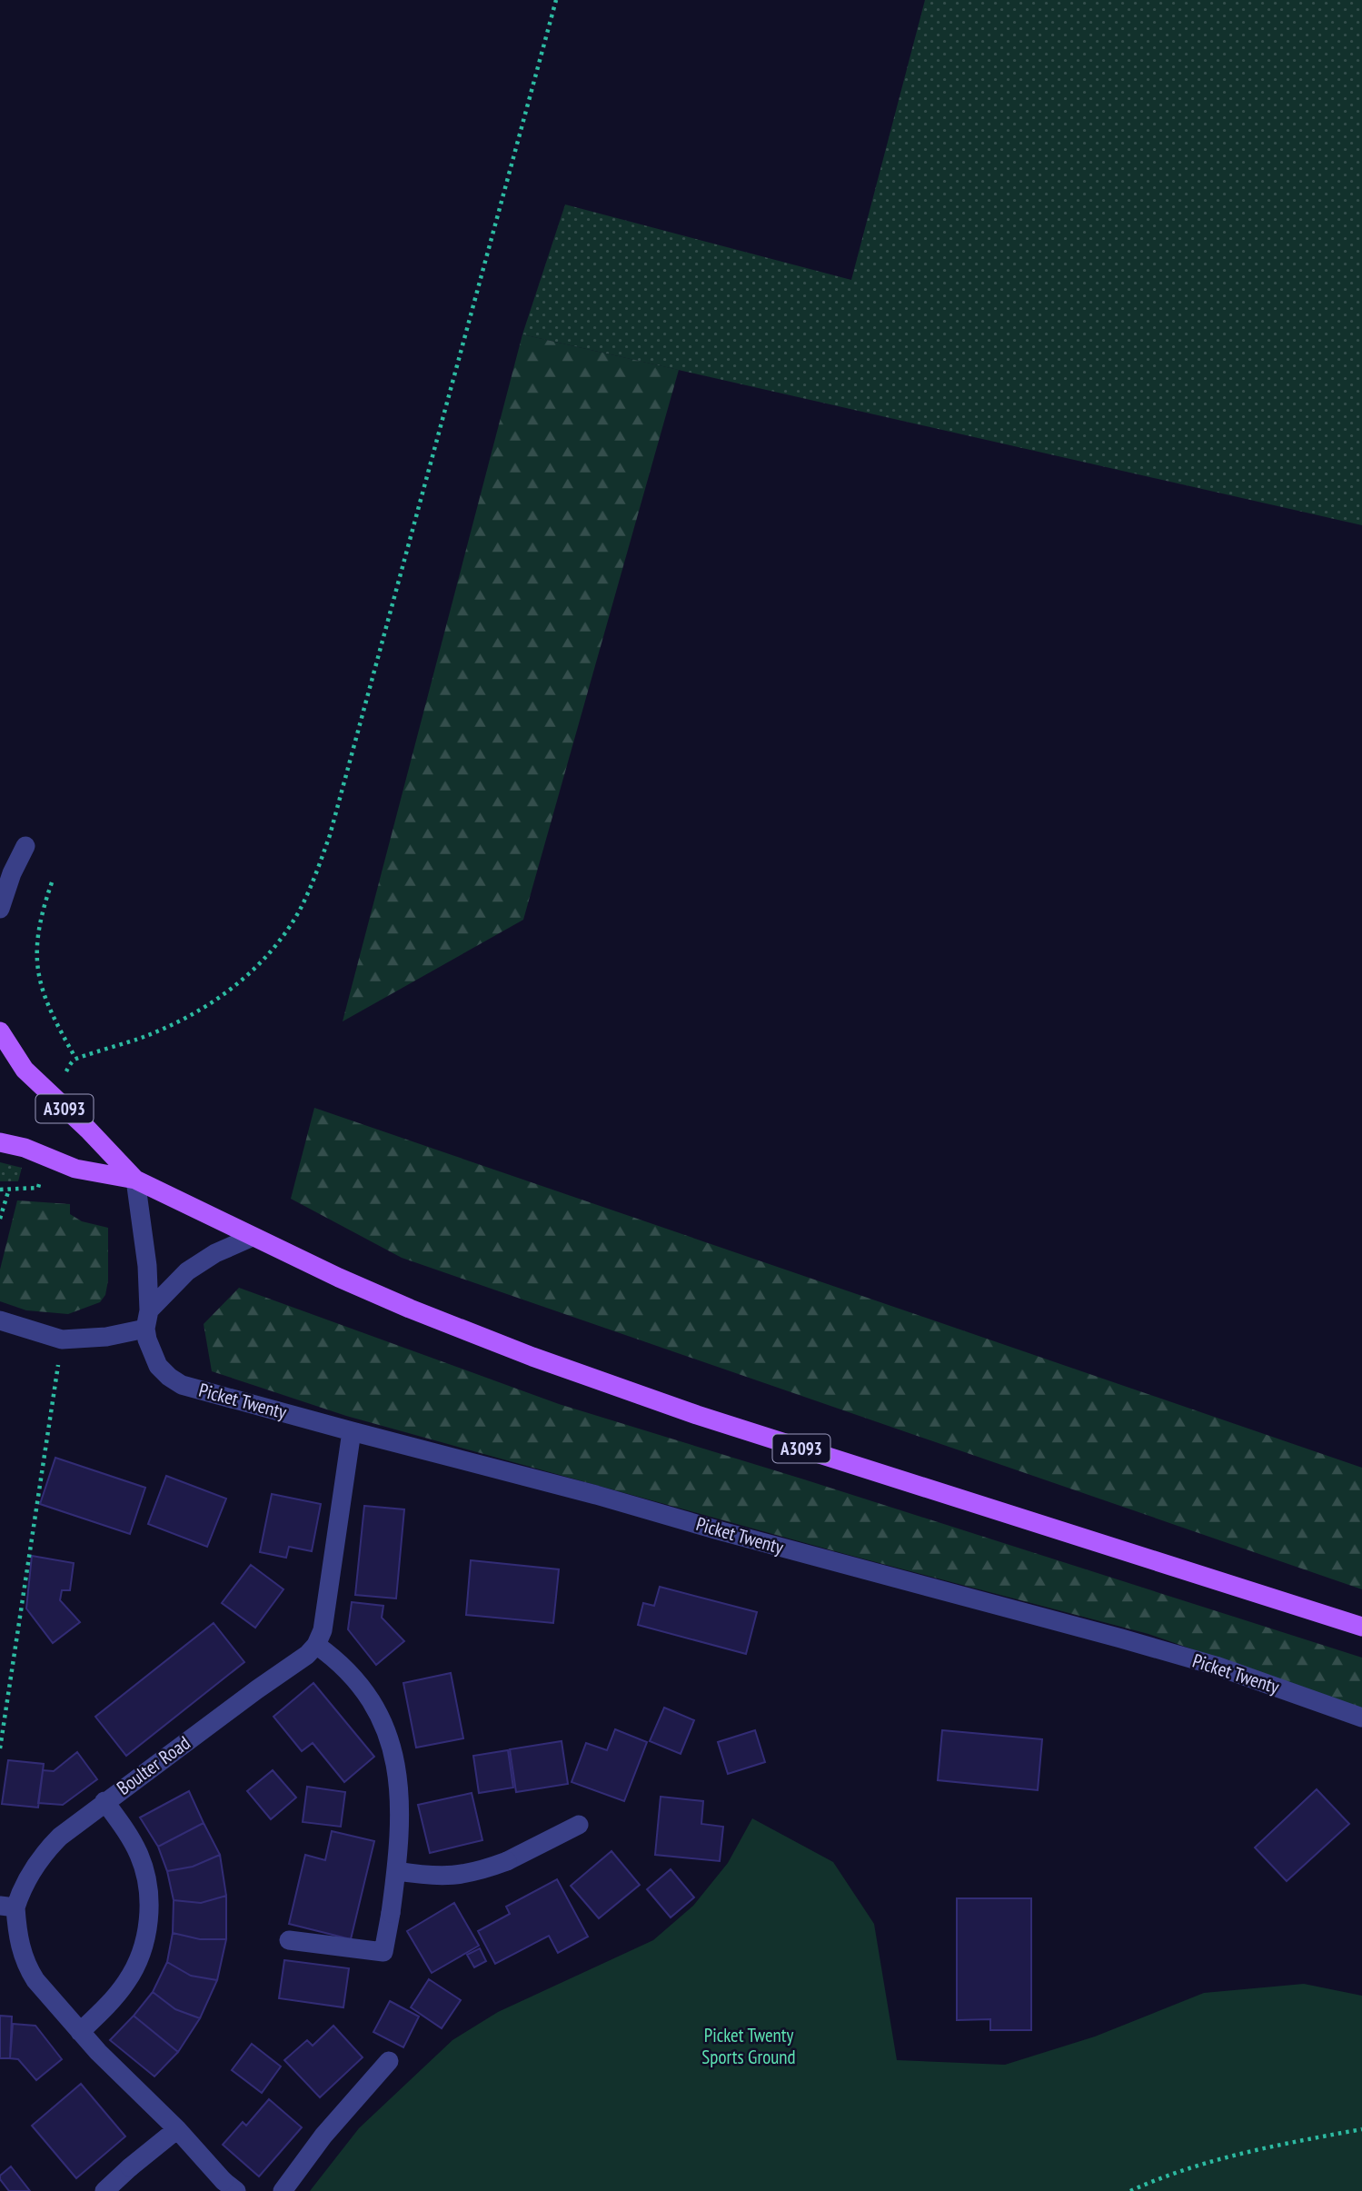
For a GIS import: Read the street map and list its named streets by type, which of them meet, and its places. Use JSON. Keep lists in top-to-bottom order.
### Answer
{
  "streets": {
    "main road": ["A3093"],
    "street": ["Picket Twenty", "Boulter Road"]
  },
  "crossings": [
    ["A3093", "Picket Twenty"]
  ],
  "parks": ["Picket Twenty Sports Ground"]
}
